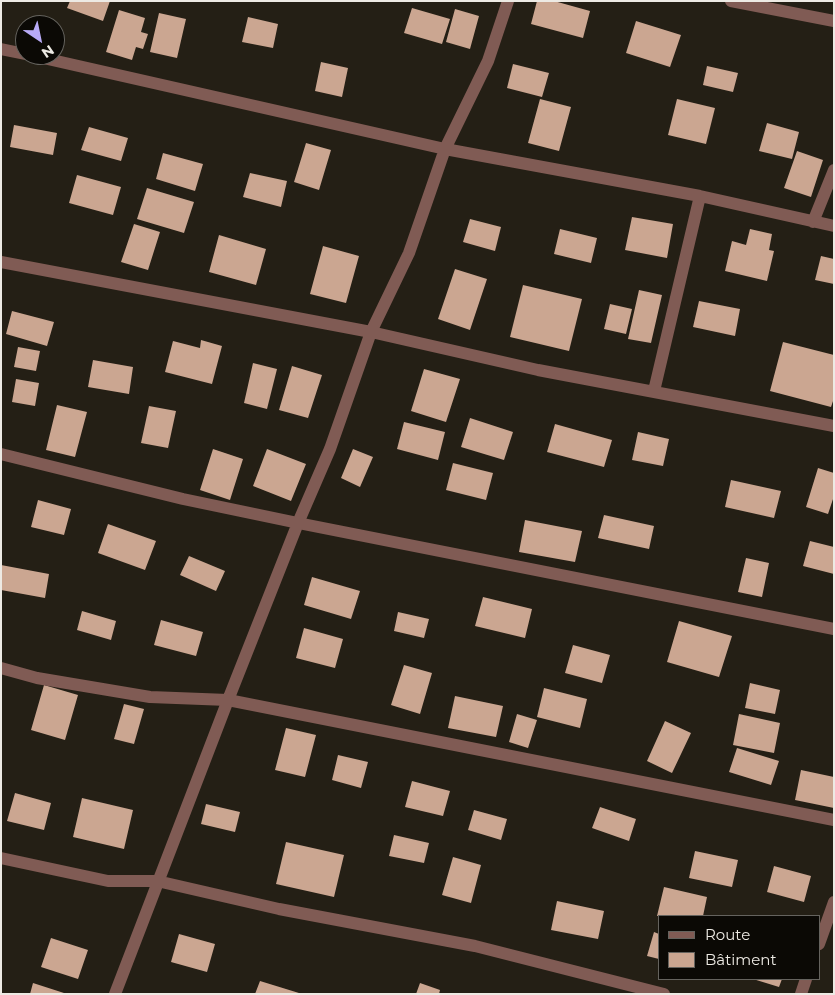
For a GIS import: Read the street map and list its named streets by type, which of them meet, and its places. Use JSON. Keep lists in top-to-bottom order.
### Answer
{
  "legend": ["Route", "Bâtiment"],
  "north": "bottom right"
}
